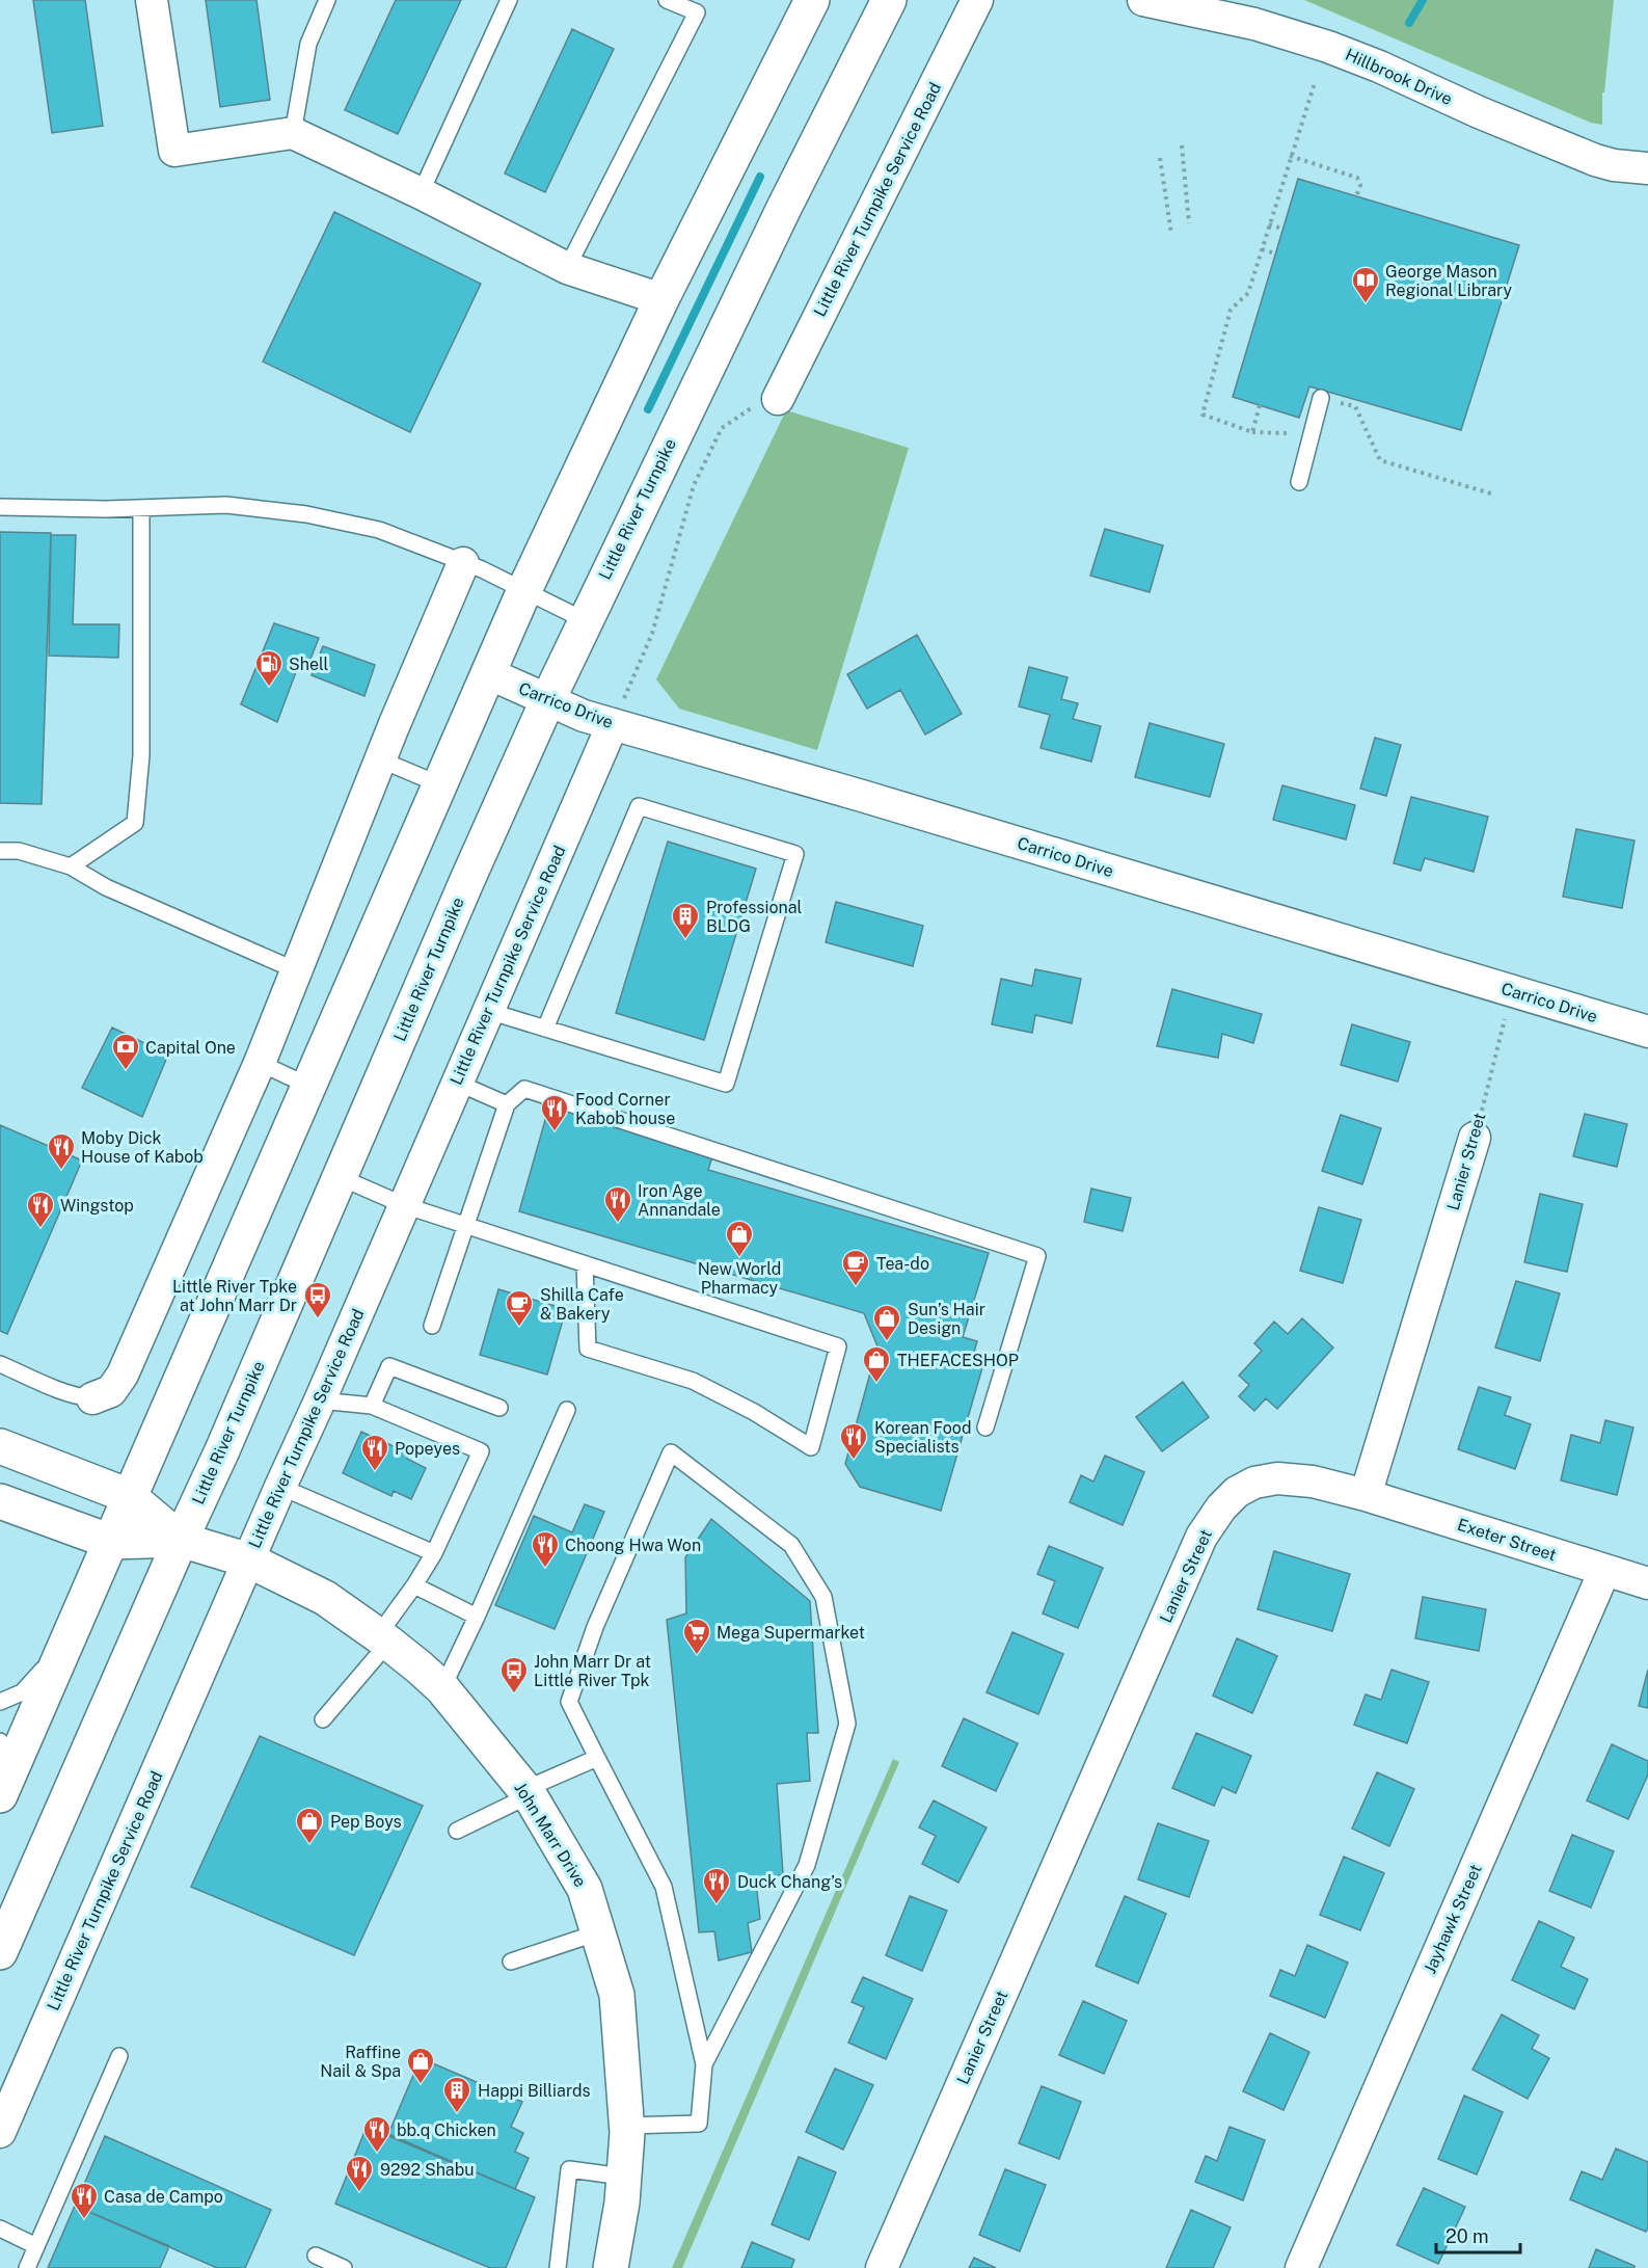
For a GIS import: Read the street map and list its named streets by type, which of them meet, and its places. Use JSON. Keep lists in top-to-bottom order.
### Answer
{
  "streets": {
    "main road": ["Little River Turnpike", "John Marr Drive"],
    "street": [
      "Hillbrook Drive",
      "Little River Turnpike Service Road",
      "Carrico Drive",
      "Lanier Street",
      "Exeter Street",
      "Jayhawk Street"
    ]
  },
  "crossings": [
    ["Little River Turnpike Service Road", "Carrico Drive"],
    ["Little River Turnpike Service Road", "John Marr Drive"],
    ["Little River Turnpike", "Carrico Drive"],
    ["Little River Turnpike", "John Marr Drive"],
    ["Carrico Drive", "Lanier Street"],
    ["Lanier Street", "Exeter Street"],
    ["Exeter Street", "Jayhawk Street"]
  ],
  "places": {
    "library": ["George Mason Regional Library"],
    "fuel station": ["Shell"],
    "building": ["Professional BLDG", "Happi Billiards"],
    "bank": ["Capital One"],
    "restaurant": [
      "Food Corner Kabob house",
      "Moby Dick House of Kabob",
      "Iron Age Annandale",
      "Wingstop",
      "Korean Food Specialists",
      "Popeyes",
      "Choong Hwa Won",
      "Duck Chang’s",
      "bb.q Chicken",
      "9292 Shabu",
      "Casa de Campo"
    ],
    "shop": [
      "New World Pharmacy",
      "Sun’s Hair Design",
      "THEFACESHOP",
      "Pep Boys",
      "Raffine Nail & Spa"
    ],
    "cafe": ["Tea-do", "Shilla Cafe & Bakery"],
    "bus stop": ["Little River Tpke at John Marr Dr", "John Marr Dr at Little River Tpk"],
    "supermarket": ["Mega Supermarket"]
  },
  "scale_bar": "20 m"
}
